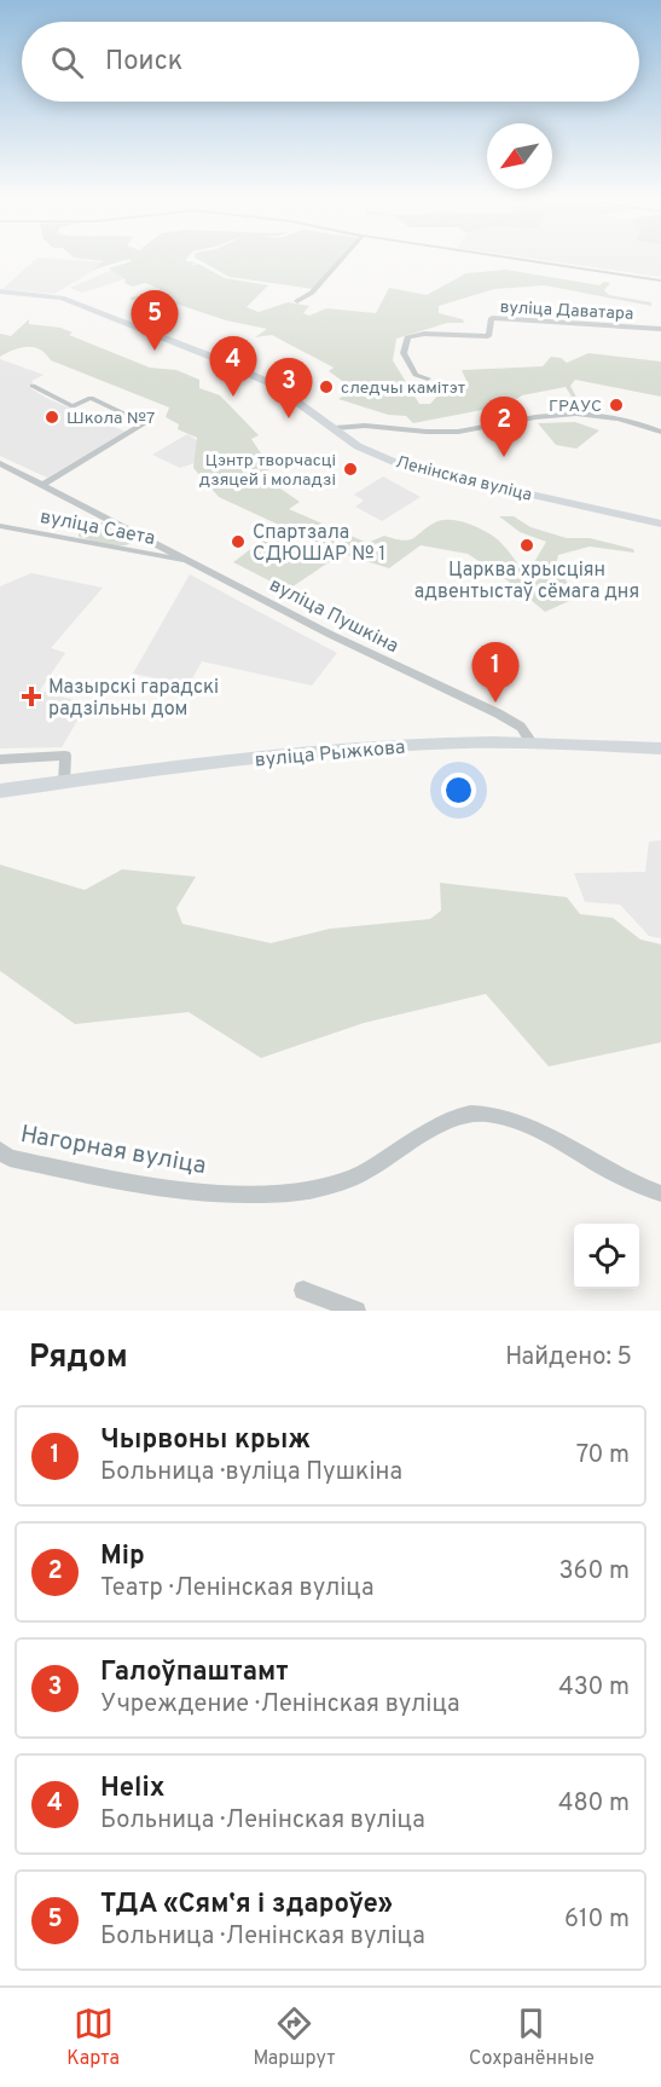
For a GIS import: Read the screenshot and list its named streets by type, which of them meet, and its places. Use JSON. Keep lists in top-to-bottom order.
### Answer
{
  "streets": {
    "main road": ["Ленінская вуліца", "вуліца Рыжкова"],
    "street": [
      "вуліца Даватара",
      "вуліца Саета",
      "вуліца Пушкіна",
      "Нагорная вуліца"
    ]
  },
  "crossings": [
    ["вуліца Саета", "вуліца Пушкіна"],
    ["вуліца Пушкіна", "вуліца Рыжкова"]
  ],
  "places": {
    "other": [
      "следчы камітэт",
      "ГРАУС",
      "Школа №7",
      "Цэнтр творчасці дзяцей і моладзі",
      "Спартзала СДЮШАР № 1",
      "Царква хрысціян адвентыстаў сёмага дня"
    ],
    "health": ["Мазырскі гарадскі радзільны дом"]
  },
  "north": "bottom left",
  "page": {
    "search": "Поиск",
    "pins": [
      "5",
      "4",
      "3",
      "2",
      "1"
    ],
    "heading": ["Рядом", "Найдено: 5"],
    "list": [
      {
        "mark": "1",
        "name": "Чырвоны крыж",
        "note": "Больница · вуліца Пушкіна",
        "value": "70 m"
      },
      {
        "mark": "2",
        "name": "Мір",
        "note": "Театр · Ленінская вуліца",
        "value": "360 m"
      },
      {
        "mark": "3",
        "name": "Галоўпаштамт",
        "note": "Учреждение · Ленінская вуліца",
        "value": "430 m"
      },
      {
        "mark": "4",
        "name": "Helix",
        "note": "Больница · Ленінская вуліца",
        "value": "480 m"
      },
      {
        "mark": "5",
        "name": "ТДА «Сямʼя і здароўе»",
        "note": "Больница · Ленінская вуліца",
        "value": "610 m"
      }
    ],
    "nav": ["Карта", "Маршрут", "Сохранённые"]
  }
}
